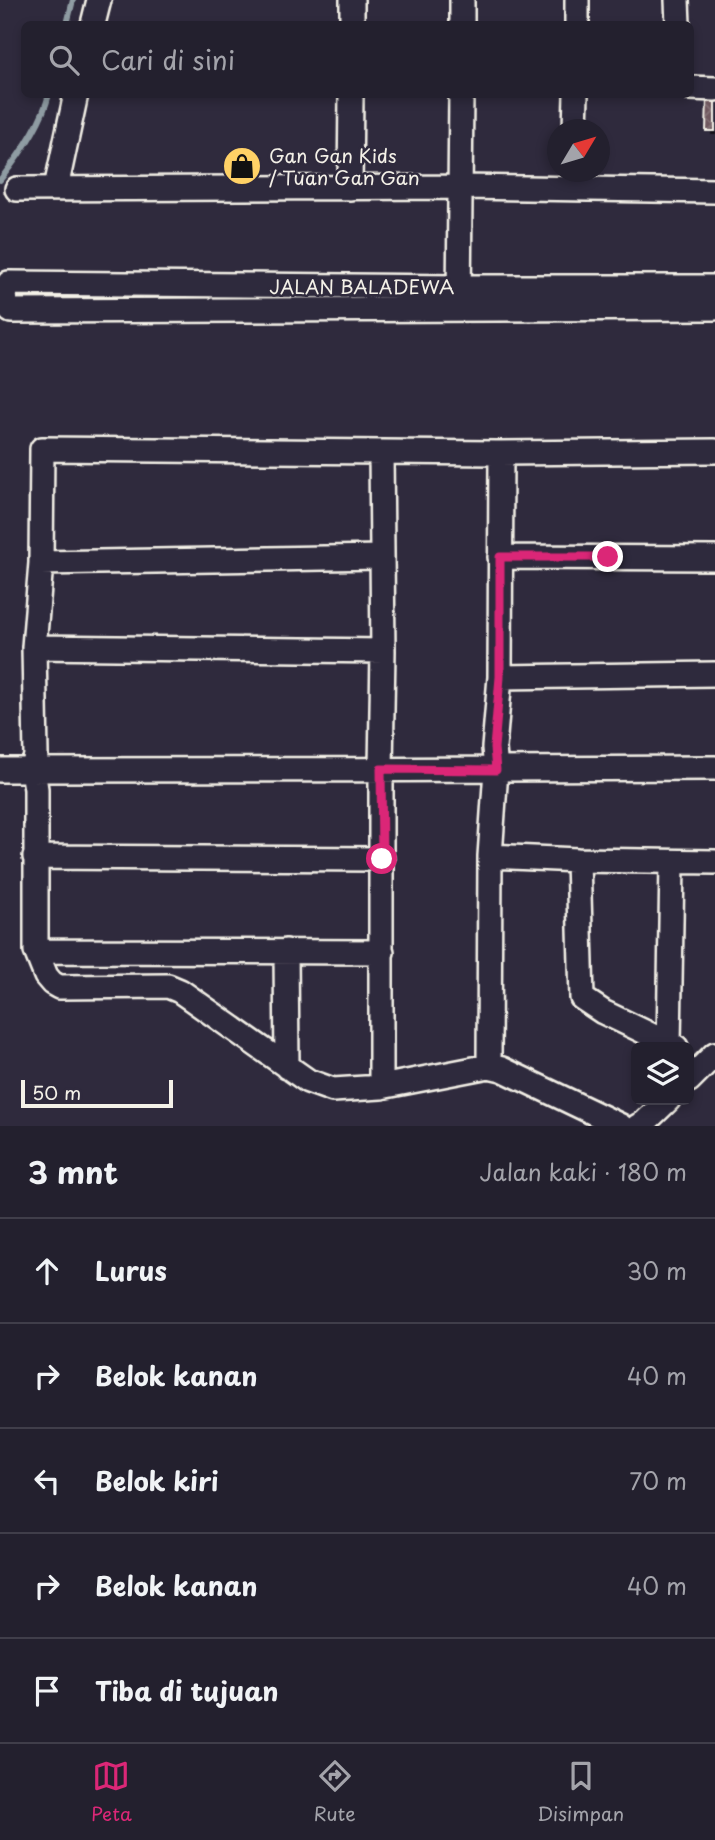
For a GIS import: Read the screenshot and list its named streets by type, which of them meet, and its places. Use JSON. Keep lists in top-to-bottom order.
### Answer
{
  "streets": {
    "street": ["JALAN BALADEWA"]
  },
  "places": {
    "shop": ["Gan Gan Kids / Tuan Gan Gan"]
  },
  "scale_bar": "50 m",
  "north": "top right",
  "page": {
    "search": "Cari di sini",
    "scale": "50 m",
    "heading": ["3 mnt", "Jalan kaki · 180 m"],
    "list": [
      ["Lurus", "30 m"],
      ["Belok kanan", "40 m"],
      ["Belok kiri", "70 m"],
      ["Belok kanan", "40 m"],
      "Tiba di tujuan"
    ],
    "nav": ["Peta", "Rute", "Disimpan"]
  }
}
